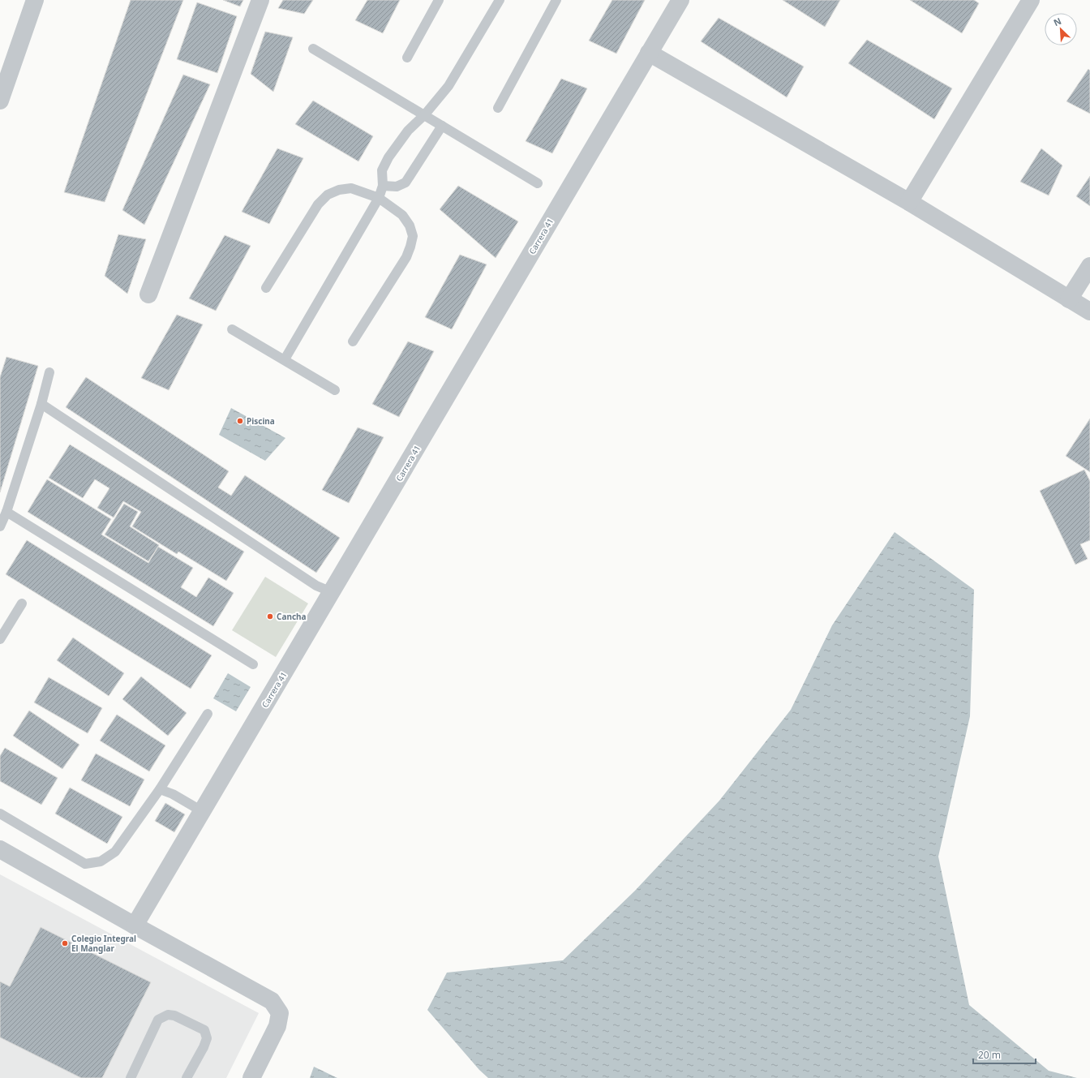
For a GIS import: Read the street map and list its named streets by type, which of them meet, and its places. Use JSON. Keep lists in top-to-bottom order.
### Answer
{
  "streets": {
    "street": ["Carrera 41"]
  },
  "places": ["Piscina", "Cancha", "Colegio Integral El Manglar"],
  "scale_bar": "20 m",
  "north": "top left"
}
